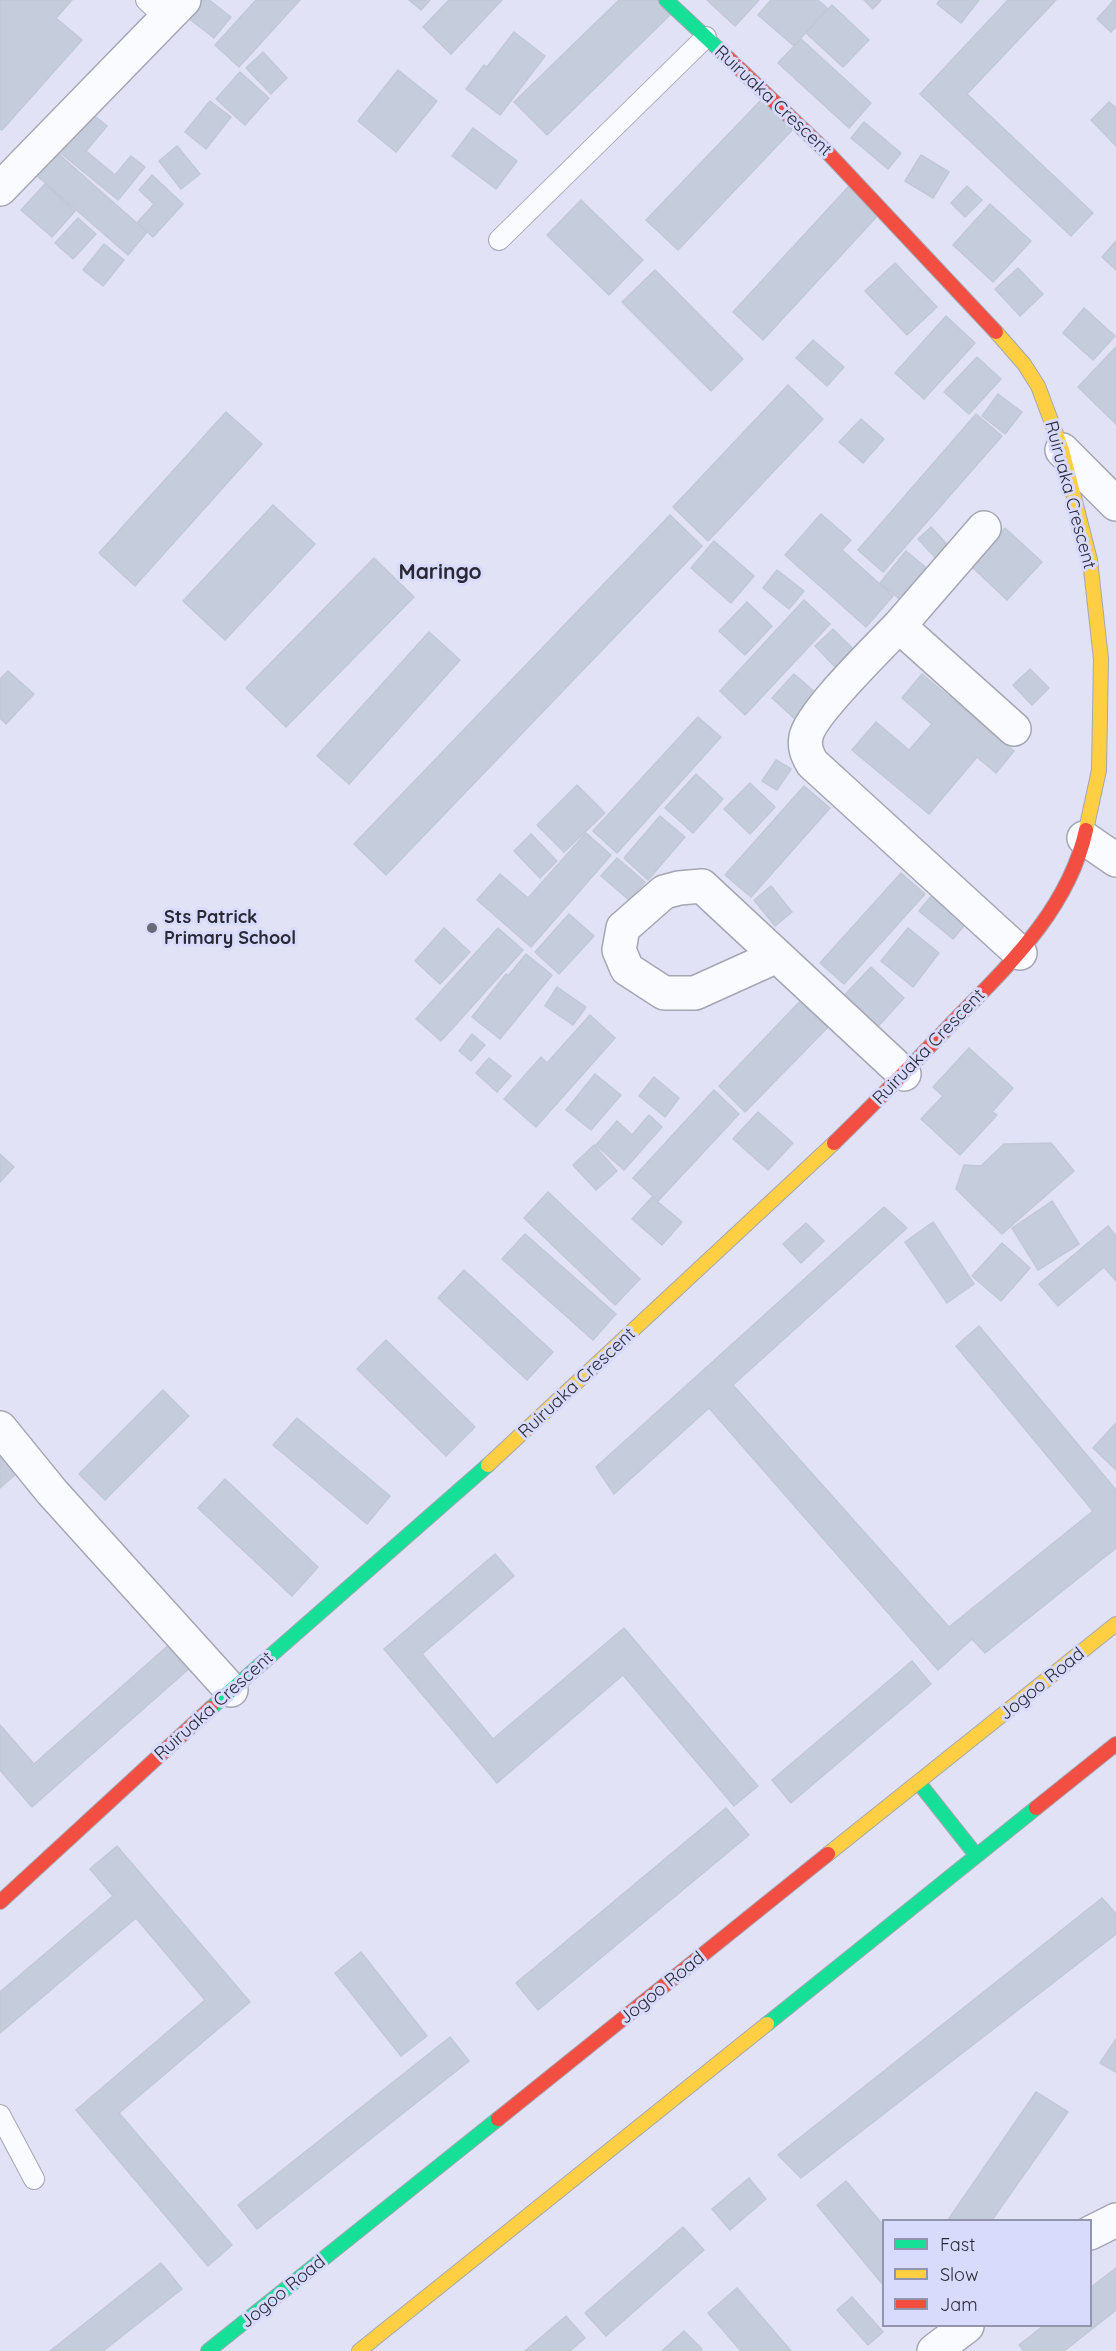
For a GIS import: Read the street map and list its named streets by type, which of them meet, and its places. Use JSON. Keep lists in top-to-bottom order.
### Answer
{
  "streets": {
    "street": ["Ruiruaka Crescent", "Jogoo Road"]
  },
  "districts": ["Maringo"],
  "places": ["Sts Patrick Primary School"],
  "legend": ["Fast", "Slow", "Jam"]
}
